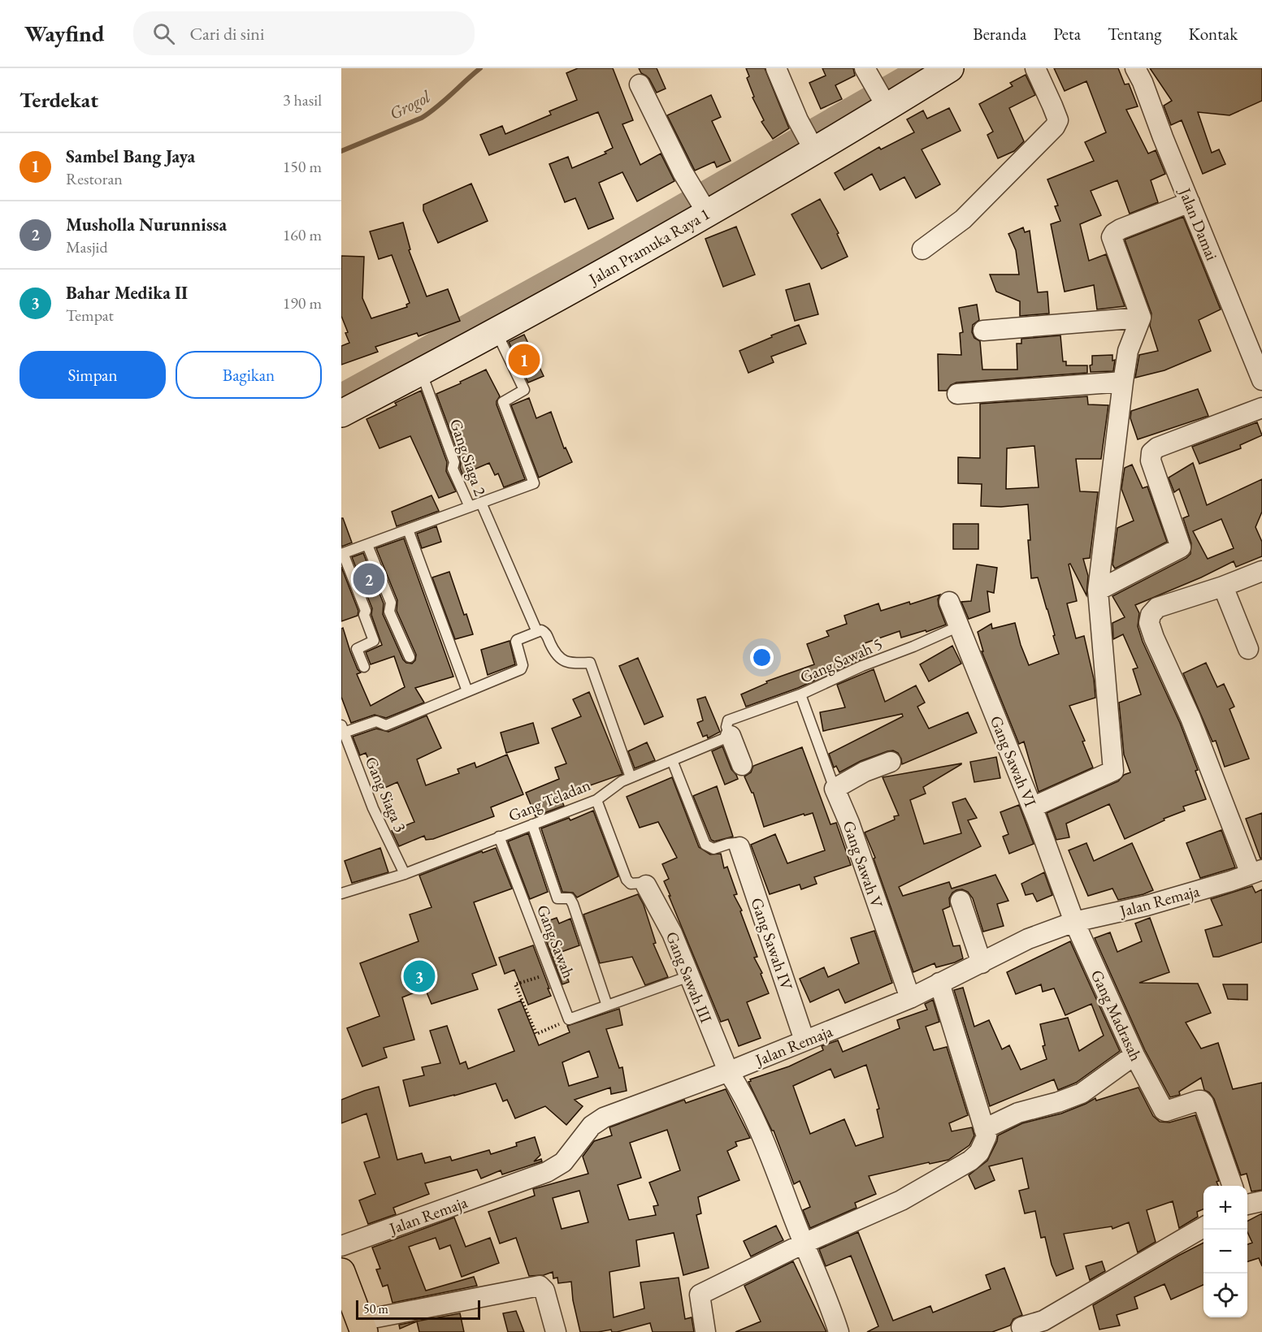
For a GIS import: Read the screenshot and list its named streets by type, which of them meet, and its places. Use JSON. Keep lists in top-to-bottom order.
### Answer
{
  "streets": {
    "main road": ["Jalan Pramuka Raya 1"],
    "street": [
      "Jalan Damai",
      "Gang Sawah VI",
      "Gang Sawah V",
      "Jalan Remaja",
      "Gang Sawah IV",
      "Gang Sawah III",
      "Gang Madrasah"
    ],
    "lane": [
      "Gang Siaga 2",
      "Gang Sawah 5",
      "Gang Siaga 3",
      "Gang Teladan",
      "Gang Sawah"
    ]
  },
  "crossings": [
    ["Jalan Pramuka Raya 1", "Gang Siaga 2"],
    ["Gang Sawah 5", "Gang Sawah VI"],
    ["Gang Sawah 5", "Gang Sawah V"],
    ["Gang Sawah VI", "Jalan Remaja"],
    ["Gang Sawah VI", "Gang Madrasah"],
    ["Gang Siaga 3", "Gang Teladan"],
    ["Gang Teladan", "Gang Sawah"],
    ["Gang Sawah V", "Jalan Remaja"],
    ["Jalan Remaja", "Gang Sawah IV"],
    ["Jalan Remaja", "Gang Sawah III"],
    ["Jalan Remaja", "Gang Madrasah"]
  ],
  "water": ["Grogol"],
  "scale_bar": "50 m",
  "page": {
    "header": "Wayfind",
    "search": "Cari di sini",
    "nav": [
      "Beranda",
      "Peta",
      "Tentang",
      "Kontak"
    ],
    "heading": ["Terdekat", "3 hasil"],
    "list": [
      {
        "mark": "1",
        "name": "Sambel Bang Jaya",
        "note": "Restoran",
        "value": "150 m"
      },
      {
        "mark": "2",
        "name": "Musholla Nurunnissa",
        "note": "Masjid",
        "value": "160 m"
      },
      {
        "mark": "3",
        "name": "Bahar Medika II",
        "note": "Tempat",
        "value": "190 m"
      }
    ],
    "buttons": ["Simpan", "Bagikan"],
    "pins": ["1", "2", "3"],
    "map_buttons": ["+", "−"],
    "scale": "50 m"
  }
}
